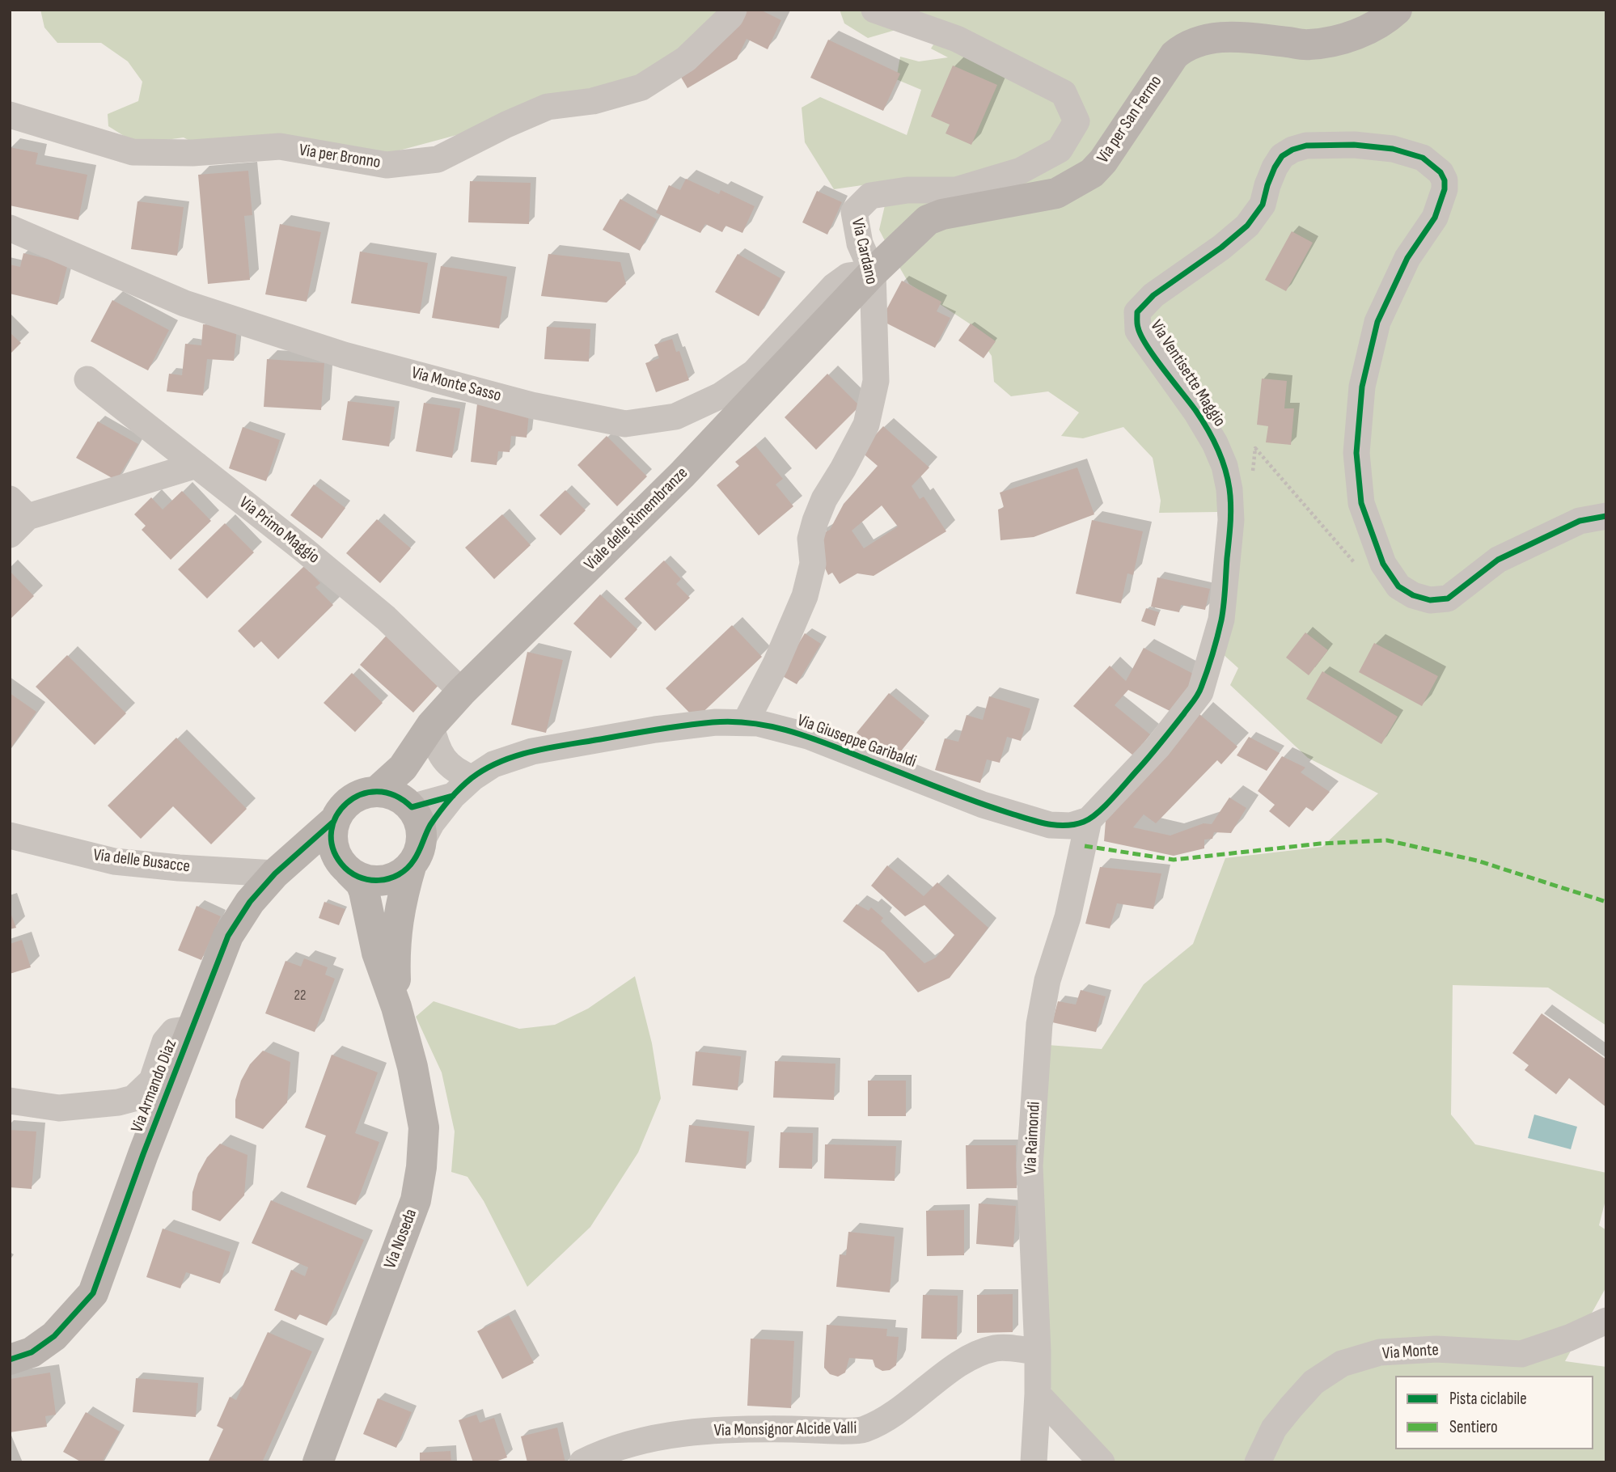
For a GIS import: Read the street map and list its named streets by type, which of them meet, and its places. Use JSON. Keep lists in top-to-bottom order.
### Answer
{
  "streets": {
    "main road": [
      "Via per San Fermo",
      "Viale delle Rimembranze",
      "Via Armando Diaz",
      "Via Noseda"
    ],
    "street": [
      "Via per Bronno",
      "Via Cardano",
      "Via Ventisette Maggio",
      "Via Monte Sasso",
      "Via Primo Maggio",
      "Via Giuseppe Garibaldi",
      "Via delle Busacce",
      "Via Raimondi",
      "Via Monte",
      "Via Monsignor Alcide Valli"
    ]
  },
  "crossings": [
    ["Via per San Fermo", "Via Cardano"],
    ["Via per San Fermo", "Via Monte Sasso"],
    ["Via per San Fermo", "Viale delle Rimembranze"],
    ["Via Cardano", "Via Monte Sasso"],
    ["Via Cardano", "Viale delle Rimembranze"],
    ["Via Cardano", "Via Giuseppe Garibaldi"],
    ["Via Ventisette Maggio", "Via Giuseppe Garibaldi"],
    ["Via Ventisette Maggio", "Via Raimondi"],
    ["Via Monte Sasso", "Viale delle Rimembranze"],
    ["Viale delle Rimembranze", "Via Primo Maggio"],
    ["Viale delle Rimembranze", "Via Giuseppe Garibaldi"],
    ["Viale delle Rimembranze", "Via Armando Diaz"],
    ["Viale delle Rimembranze", "Via Noseda"],
    ["Via Giuseppe Garibaldi", "Via Armando Diaz"],
    ["Via Giuseppe Garibaldi", "Via Raimondi"],
    ["Via Giuseppe Garibaldi", "Via Noseda"],
    ["Via delle Busacce", "Via Armando Diaz"],
    ["Via Armando Diaz", "Via Noseda"],
    ["Via Raimondi", "Via Monsignor Alcide Valli"]
  ],
  "house_numbers": ["22"],
  "legend": ["Pista ciclabile", "Sentiero"]
}
